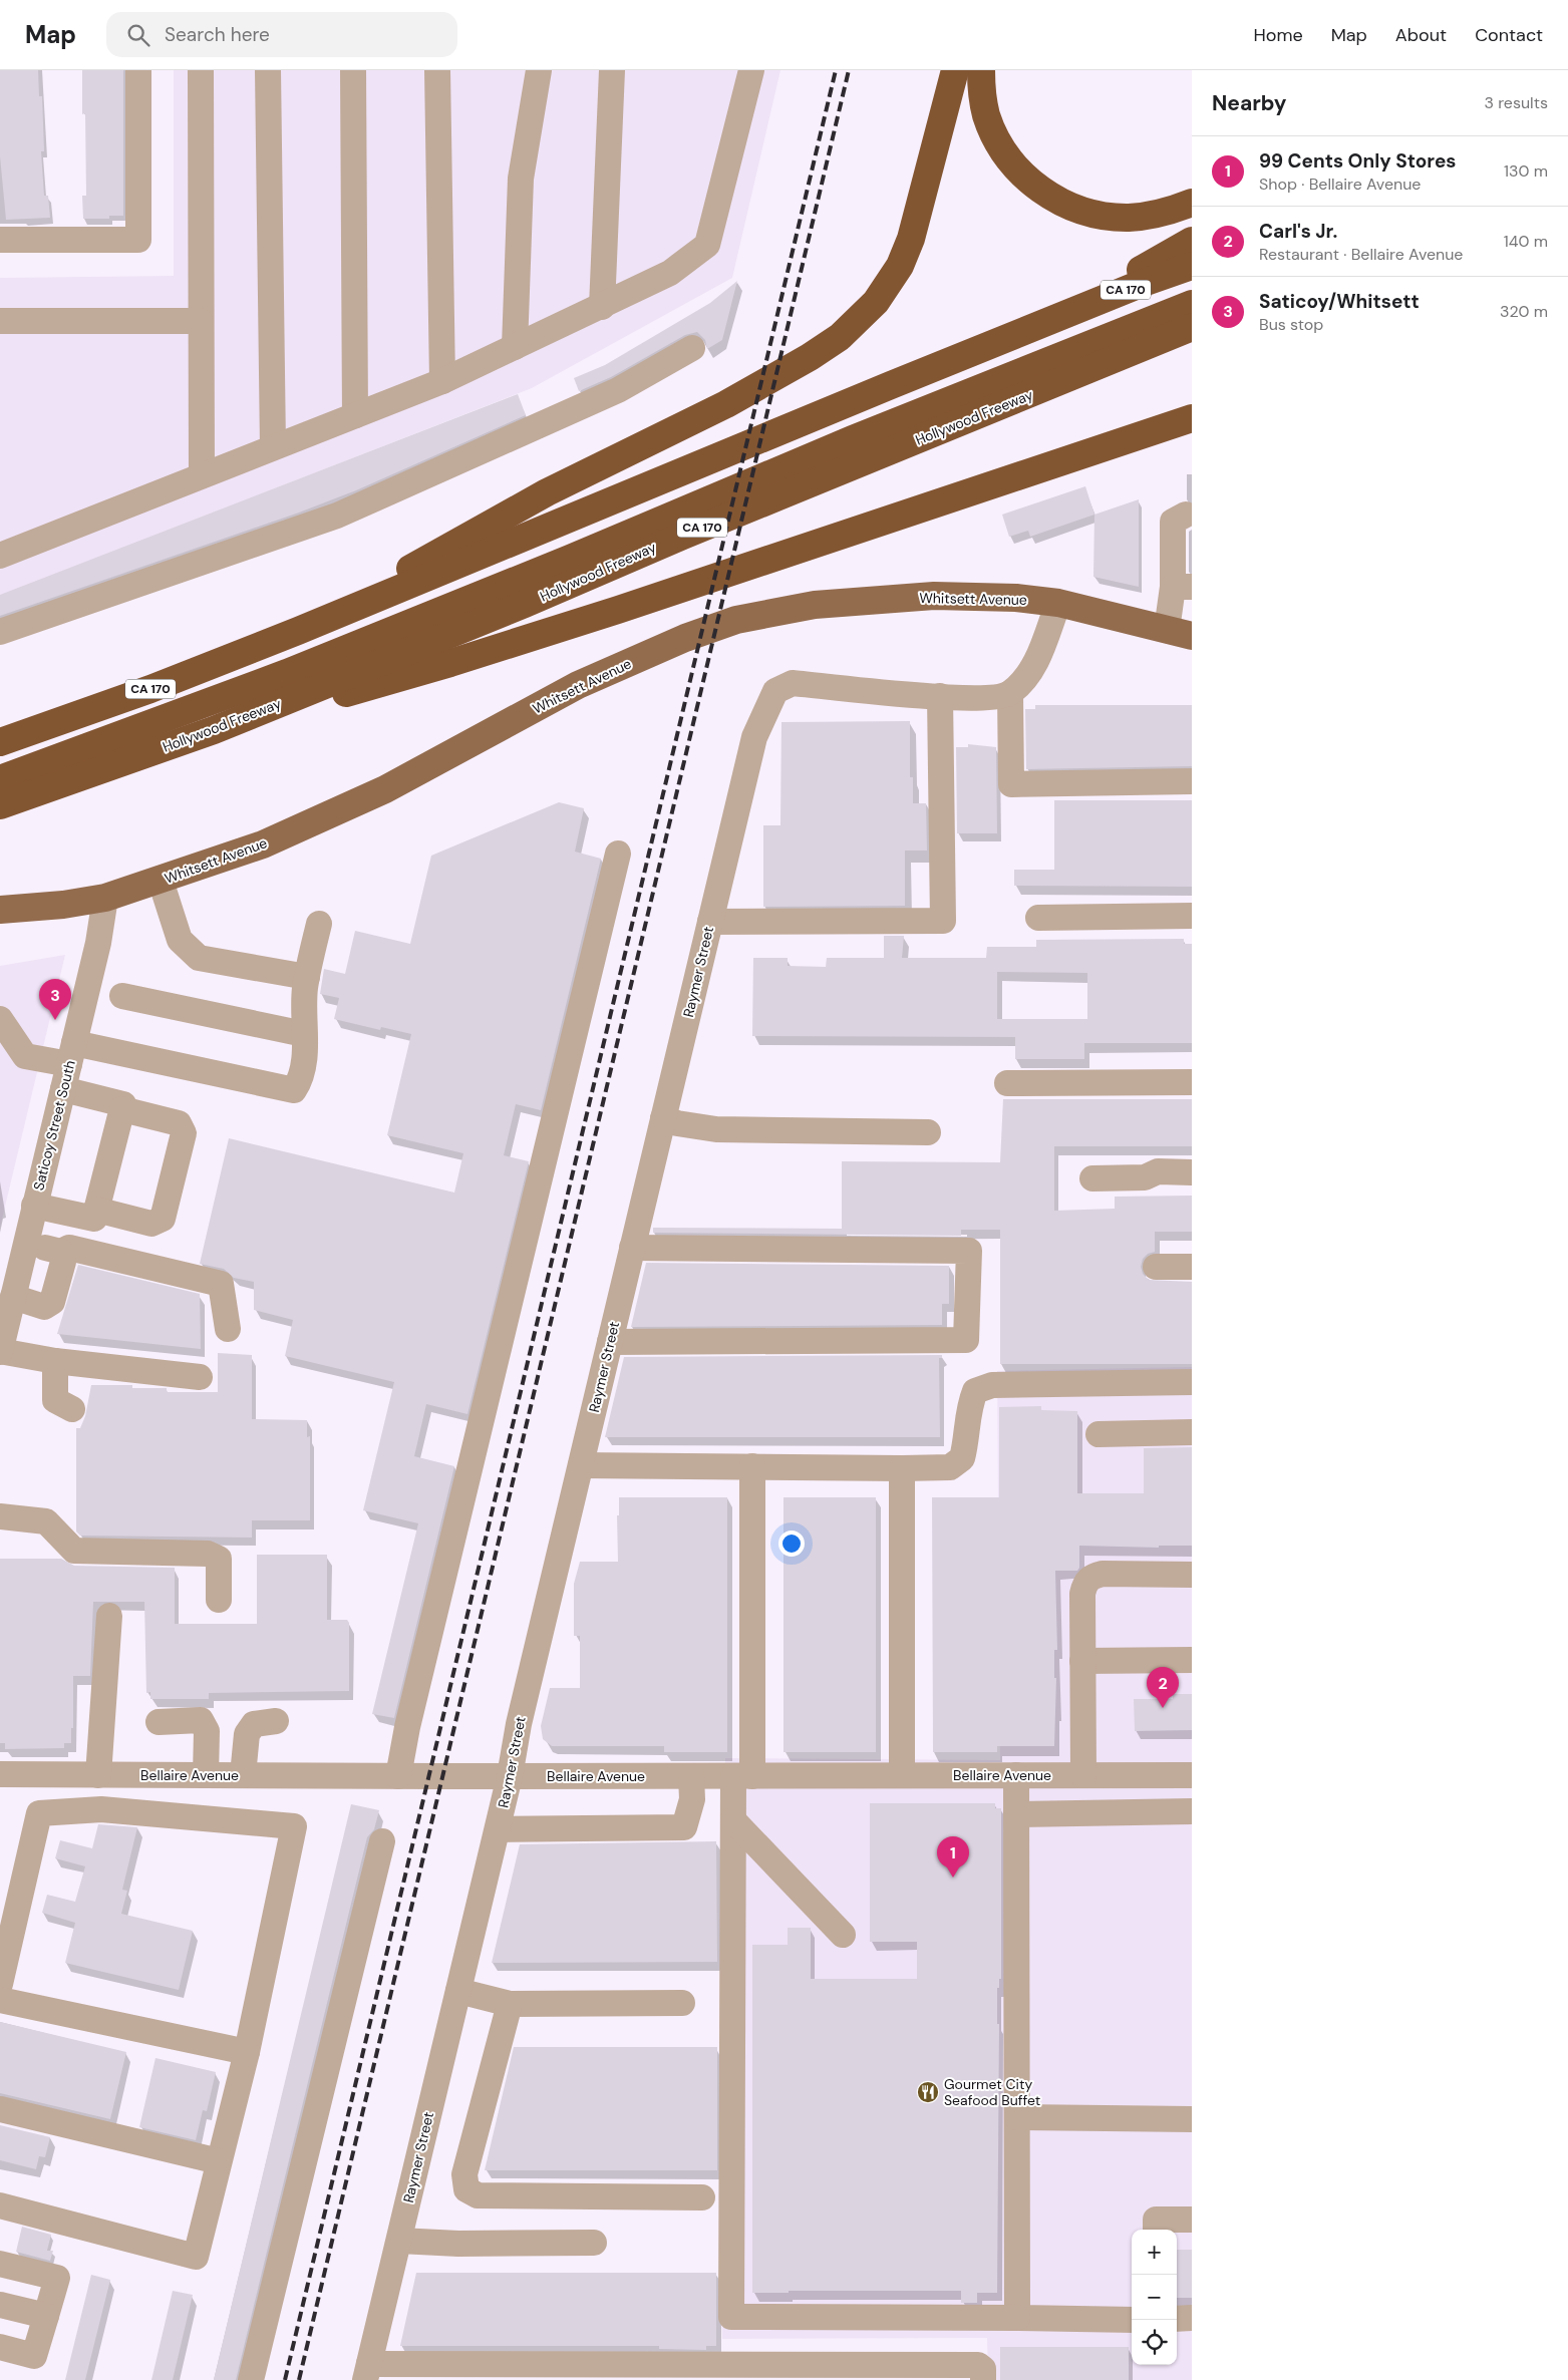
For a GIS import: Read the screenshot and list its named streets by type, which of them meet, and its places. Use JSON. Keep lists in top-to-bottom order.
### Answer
{
  "streets": {
    "highway": ["CA 170", "Hollywood Freeway"],
    "main road": ["Whitsett Avenue"],
    "street": ["Raymer Street", "Saticoy Street South", "Bellaire Avenue"]
  },
  "crossings": [
    ["Whitsett Avenue", "Saticoy Street South"],
    ["Raymer Street", "Bellaire Avenue"]
  ],
  "places": {
    "restaurant": ["Gourmet City Seafood Buffet"]
  },
  "page": {
    "header": "Map",
    "search": "Search here",
    "nav": [
      "Home",
      "Map",
      "About",
      "Contact"
    ],
    "heading": ["Nearby", "3 results"],
    "list": [
      {
        "mark": "1",
        "name": "99 Cents Only Stores",
        "note": "Shop · Bellaire Avenue",
        "value": "130 m"
      },
      {
        "mark": "2",
        "name": "Carl's Jr.",
        "note": "Restaurant · Bellaire Avenue",
        "value": "140 m"
      },
      {
        "mark": "3",
        "name": "Saticoy/Whitsett",
        "note": "Bus stop",
        "value": "320 m"
      }
    ],
    "pins": ["3", "2", "1"],
    "map_buttons": ["+", "−"]
  }
}
